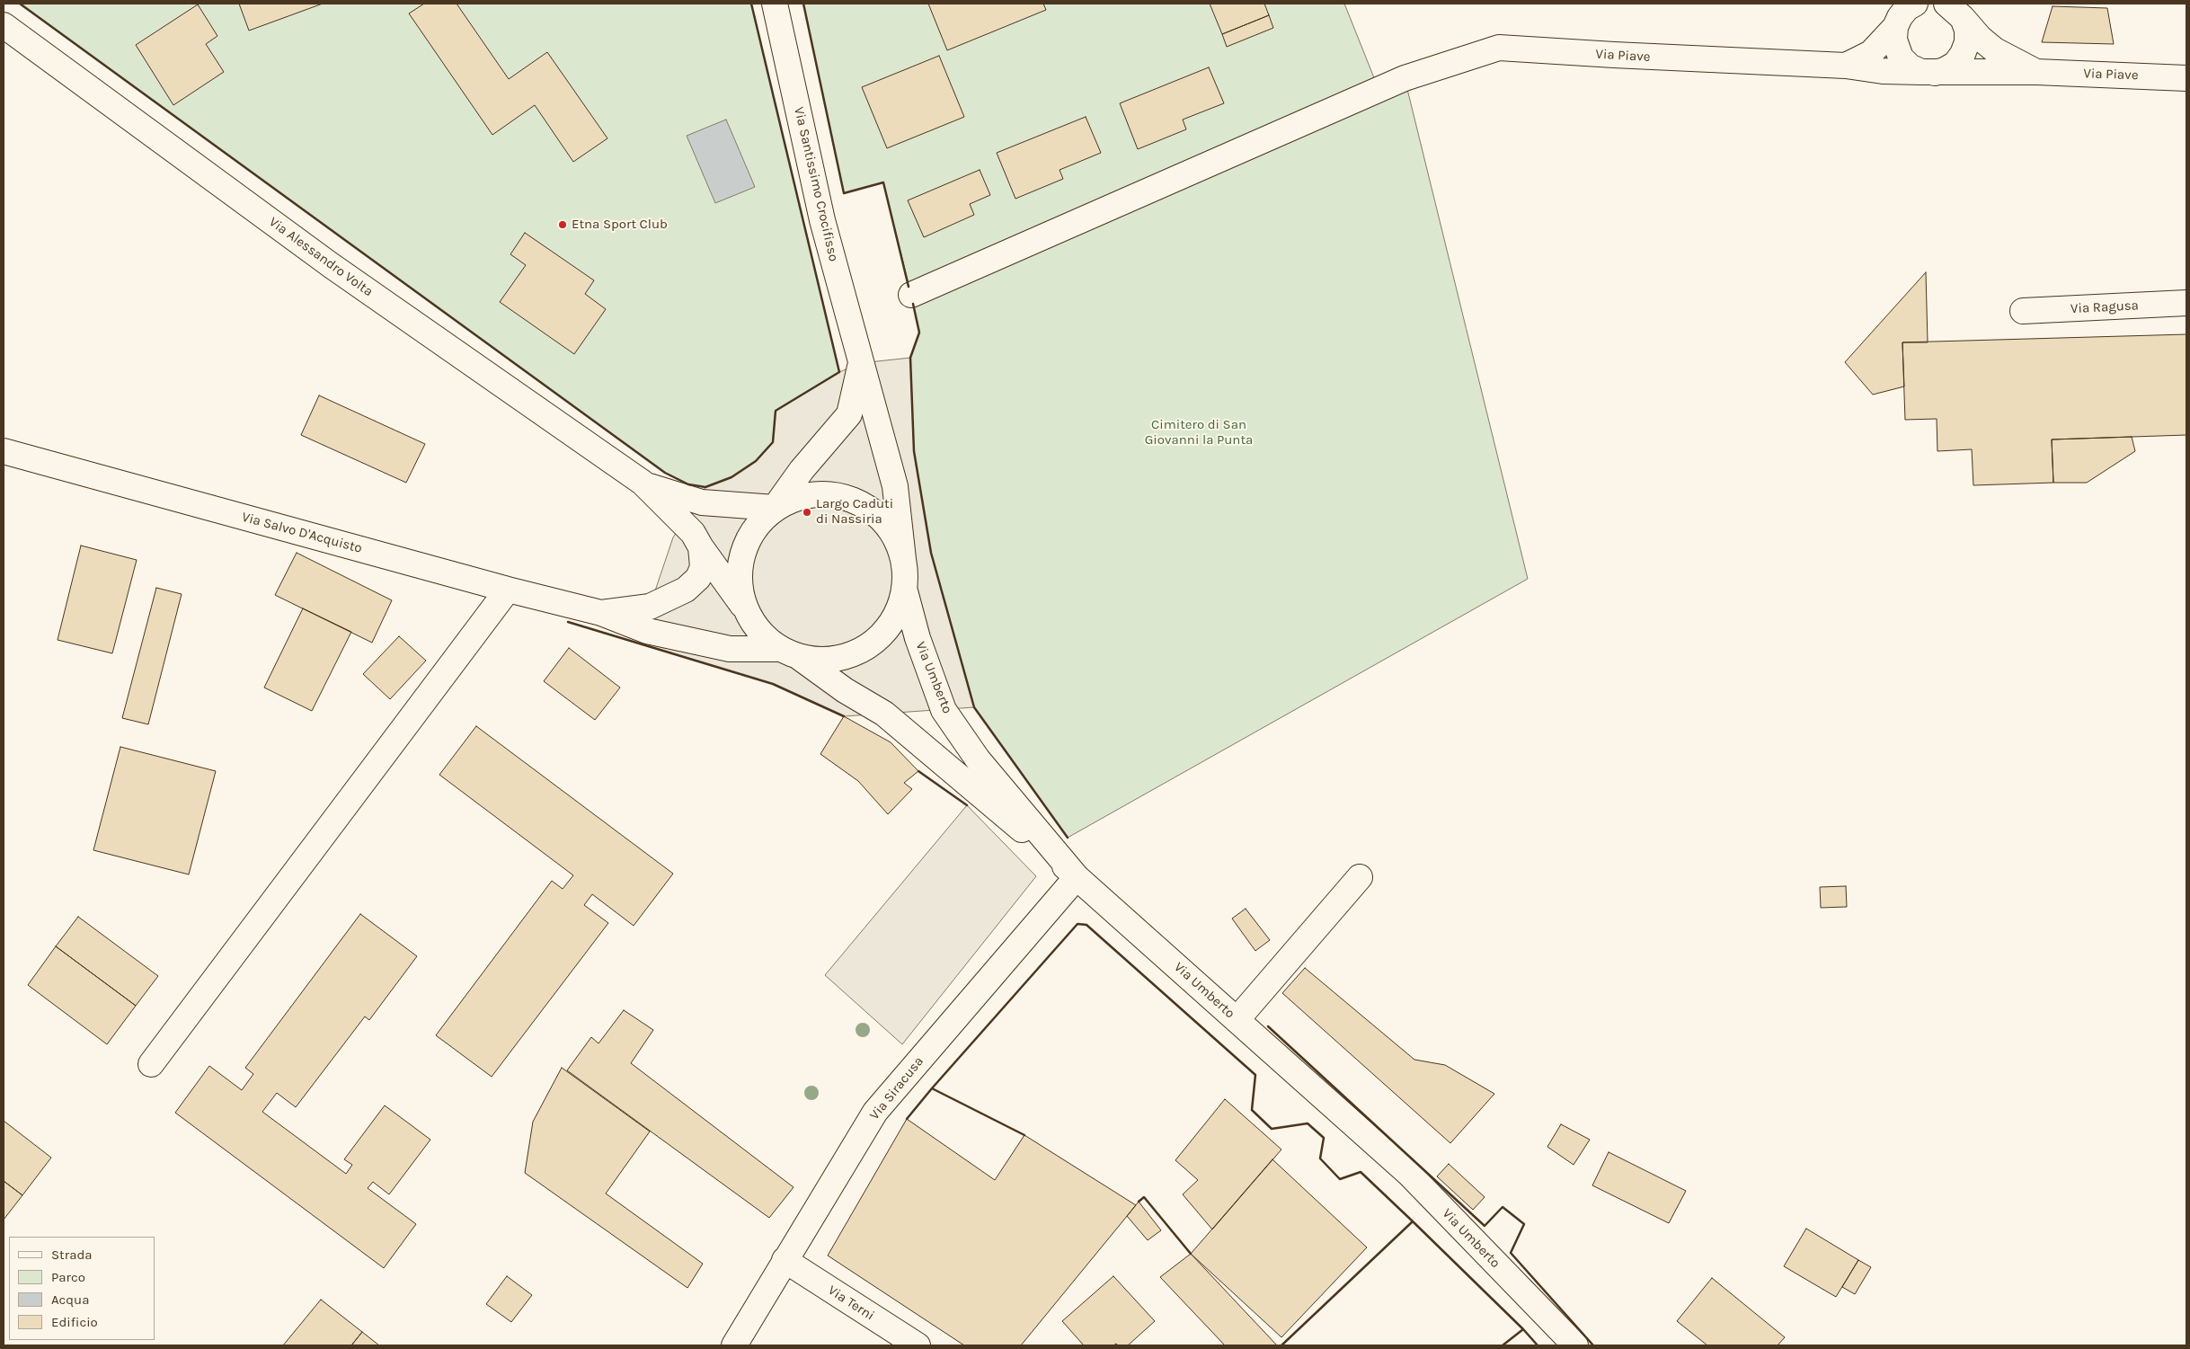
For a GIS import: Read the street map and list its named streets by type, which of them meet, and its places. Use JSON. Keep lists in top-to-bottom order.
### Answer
{
  "streets": {
    "street": [
      "Via Piave",
      "Via Santissimo Crocifisso",
      "Via Alessandro Volta",
      "Via Ragusa",
      "Via Salvo D'Acquisto",
      "Via Umberto",
      "Via Siracusa",
      "Via Terni"
    ]
  },
  "crossings": [
    ["Via Santissimo Crocifisso", "Via Umberto"],
    ["Via Umberto", "Via Siracusa"],
    ["Via Siracusa", "Via Terni"]
  ],
  "parks": ["Cimitero di San Giovanni la Punta"],
  "places": ["Etna Sport Club", "Largo Caduti di Nassiria"],
  "legend": [
    "Strada",
    "Parco",
    "Acqua",
    "Edificio"
  ]
}
